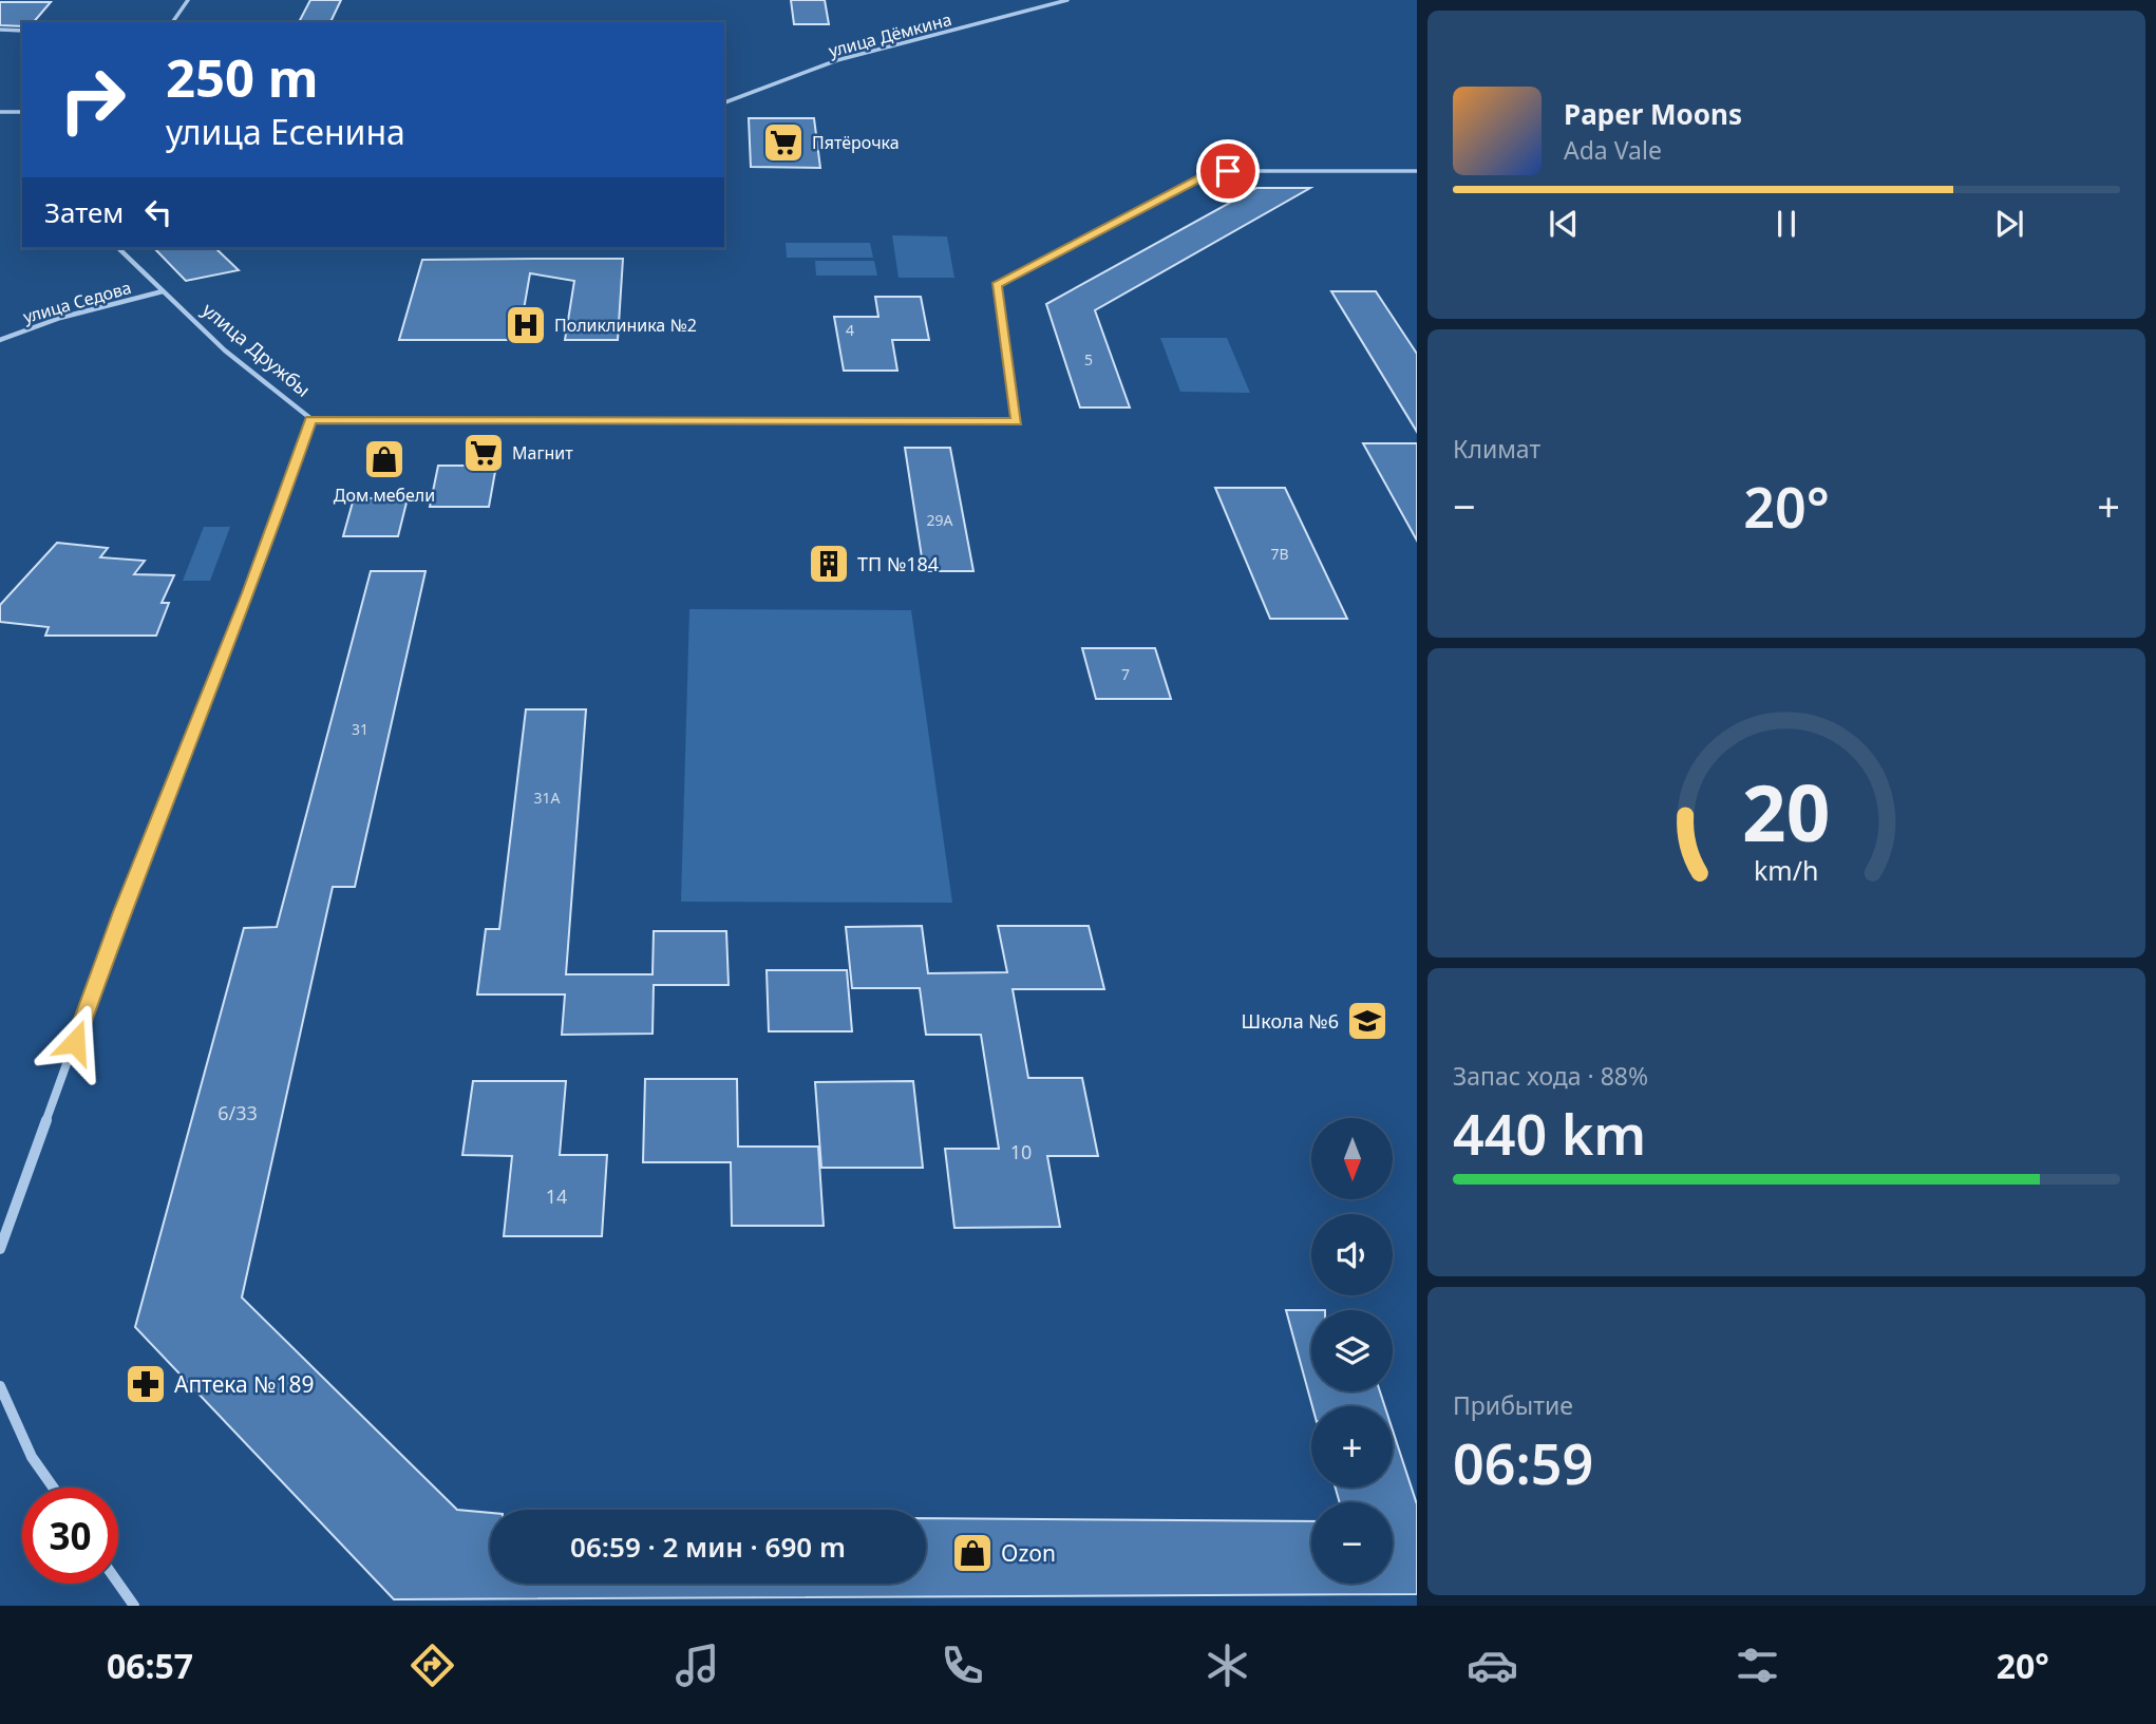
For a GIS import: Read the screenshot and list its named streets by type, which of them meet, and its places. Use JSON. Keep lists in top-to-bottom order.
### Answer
{
  "streets": {
    "street": ["улица Дёмкина", "улица Седова", "улица Дружбы"]
  },
  "crossings": [
    ["улица Седова", "улица Дружбы"]
  ],
  "places": {
    "supermarket": ["Пятёрочка", "Магнит"],
    "hospital": ["Поликлиника №2"],
    "shop": ["Дом мебели", "Ozon"],
    "building": ["ТП №184"],
    "school or university": ["Школа №6"],
    "pharmacy": ["Аптека №189"]
  },
  "house_numbers": [
    "4",
    "5",
    "29А",
    "7В",
    "7",
    "31",
    "31А",
    "6/33",
    "10",
    "14"
  ],
  "north": "bottom",
  "page": {
    "turn": ["250 m", "улица Есенина"],
    "song": ["Paper Moons", "Ada Vale"],
    "then": "Затем",
    "tile": [
      "Климат",
      ["Запас хода · 88%", "440 km"],
      ["Прибытие", "06:59"]
    ],
    "heat": ["−", "20°", "+"],
    "map_buttons": ["+", "−"],
    "limit": "30",
    "trip": "06:59 · 2 мин · 690 m",
    "tabs": ["06:57", "20°"],
    "gauge": ["20", "km/h"]
  }
}
